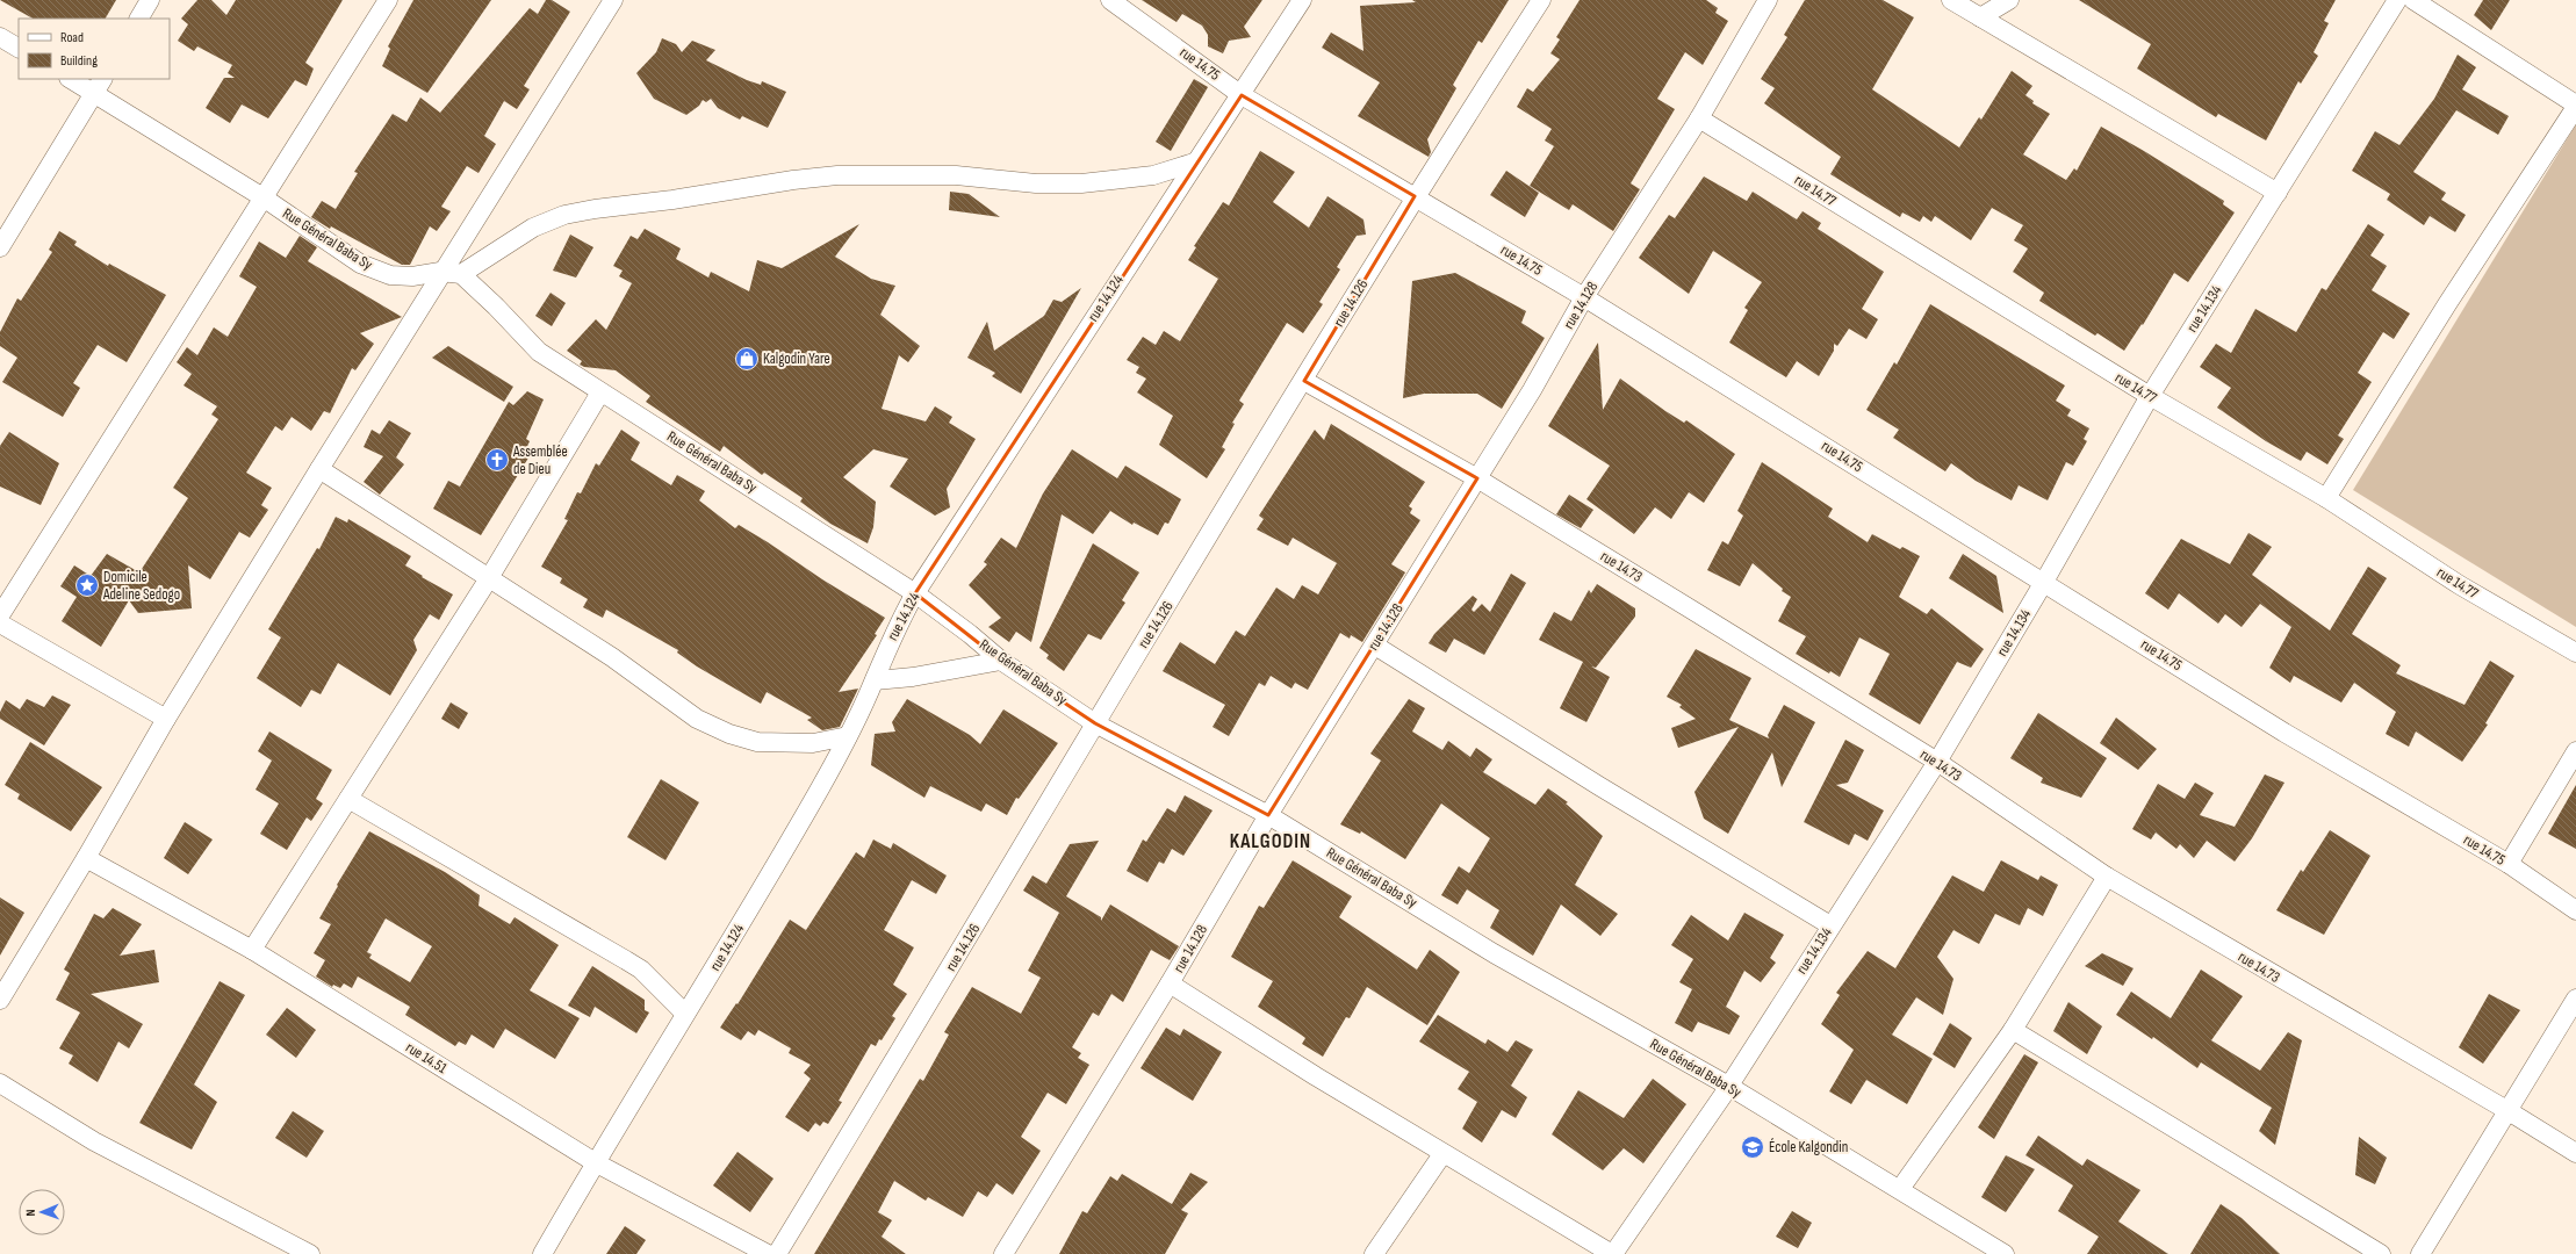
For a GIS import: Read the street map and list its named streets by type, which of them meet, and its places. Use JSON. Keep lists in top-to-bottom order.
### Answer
{
  "streets": {
    "street": [
      "rue 14.75",
      "rue 14.77",
      "Rue Général Baba Sy",
      "rue 14.124",
      "rue 14.126",
      "rue 14.128",
      "rue 14.134",
      "rue 14.73",
      "rue 14.51"
    ]
  },
  "crossings": [
    ["rue 14.75", "rue 14.124"],
    ["rue 14.75", "rue 14.126"],
    ["rue 14.75", "rue 14.128"],
    ["rue 14.75", "rue 14.134"],
    ["rue 14.77", "rue 14.128"],
    ["rue 14.77", "rue 14.134"],
    ["Rue Général Baba Sy", "rue 14.124"],
    ["Rue Général Baba Sy", "rue 14.126"],
    ["Rue Général Baba Sy", "rue 14.128"],
    ["Rue Général Baba Sy", "rue 14.134"],
    ["rue 14.124", "rue 14.51"],
    ["rue 14.126", "rue 14.73"],
    ["rue 14.128", "rue 14.73"],
    ["rue 14.134", "rue 14.73"]
  ],
  "districts": ["KALGODIN"],
  "places": {
    "shop": ["Kalgodin Yare"],
    "church": ["Assemblée de Dieu"],
    "place": ["Domicile Adeline Sedogo"],
    "school or university": ["École Kalgondin"]
  },
  "legend": ["Road", "Building"],
  "north": "left"
}
